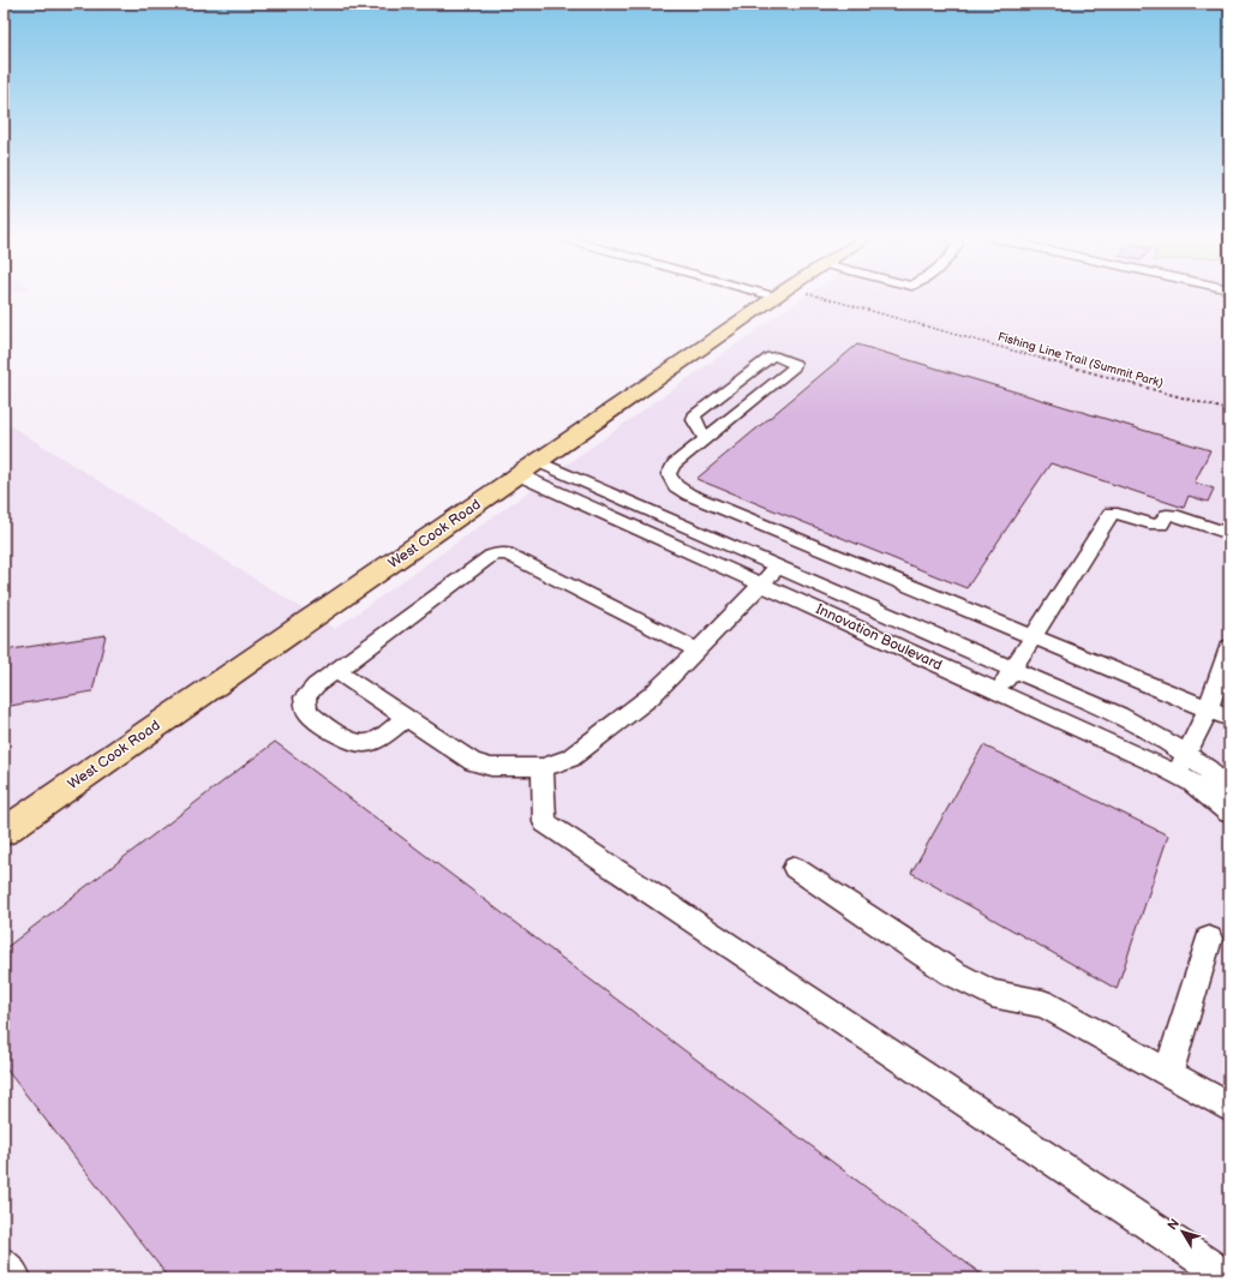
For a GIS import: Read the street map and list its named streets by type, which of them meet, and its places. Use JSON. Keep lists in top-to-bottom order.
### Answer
{
  "streets": {
    "main road": ["West Cook Road"],
    "street": ["Innovation Boulevard"],
    "path": ["Fishing Line Trail (Summit Park)"]
  },
  "crossings": [
    ["West Cook Road", "Innovation Boulevard"]
  ],
  "north": "top left"
}
